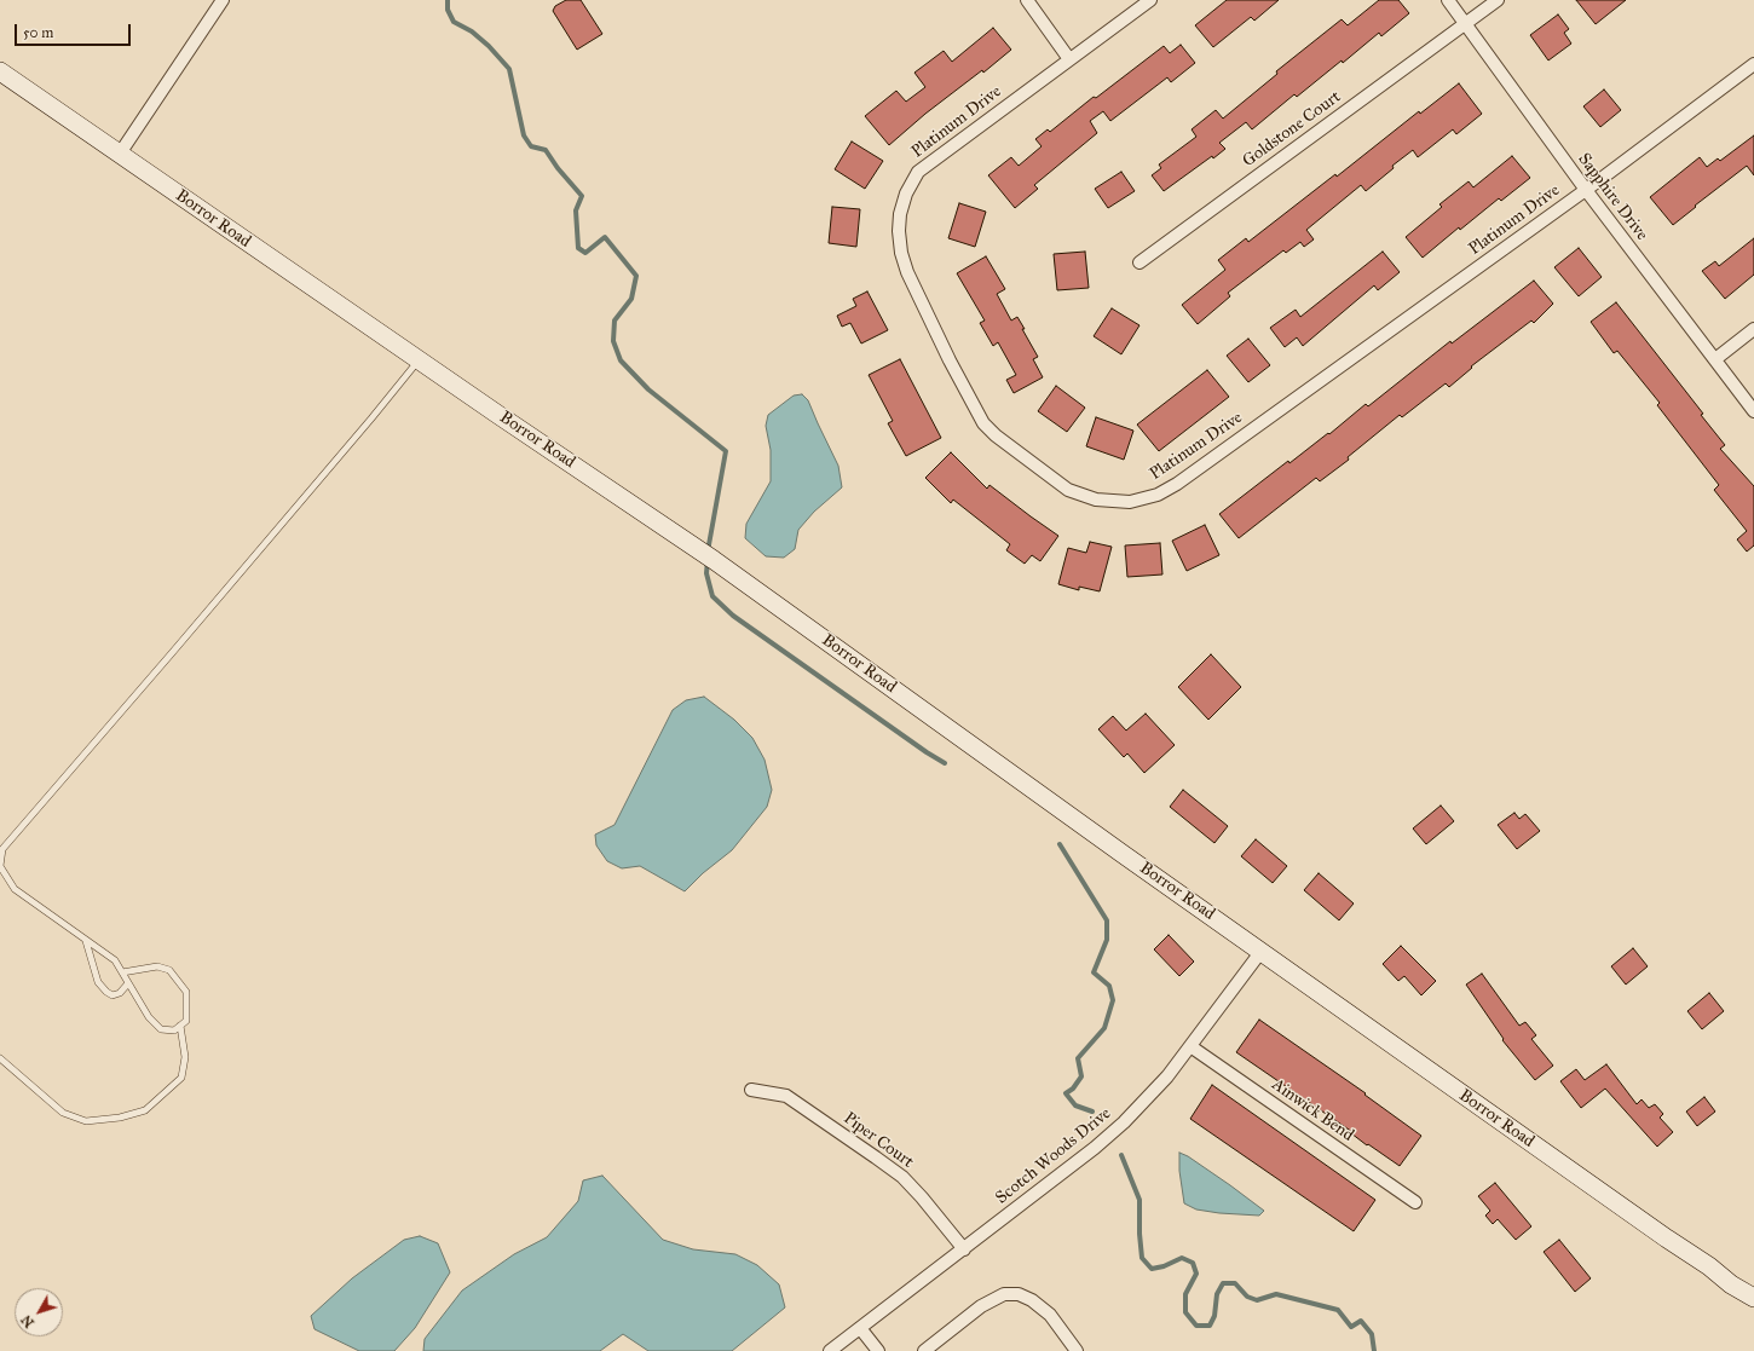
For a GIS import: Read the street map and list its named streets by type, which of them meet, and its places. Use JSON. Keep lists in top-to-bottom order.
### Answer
{
  "streets": {
    "street": [
      "Platinum Drive",
      "Goldstone Court",
      "Sapphire Drive",
      "Borror Road",
      "Ainwick Bend",
      "Piper Court",
      "Scotch Woods Drive"
    ]
  },
  "crossings": [
    ["Platinum Drive", "Sapphire Drive"],
    ["Goldstone Court", "Sapphire Drive"],
    ["Borror Road", "Scotch Woods Drive"],
    ["Ainwick Bend", "Scotch Woods Drive"],
    ["Piper Court", "Scotch Woods Drive"]
  ],
  "scale_bar": "50 m",
  "north": "bottom left"
}
